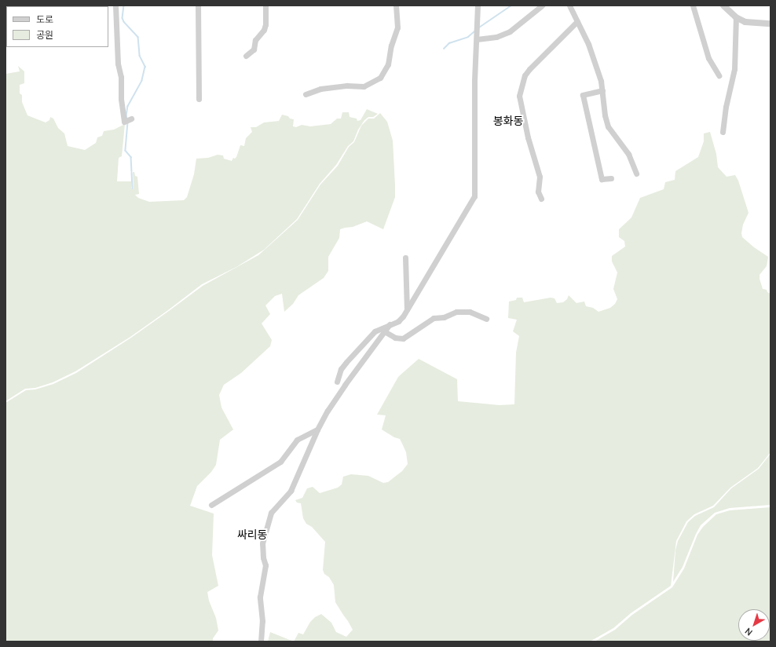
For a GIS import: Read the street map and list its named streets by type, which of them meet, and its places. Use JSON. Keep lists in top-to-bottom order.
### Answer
{
  "districts": ["봉화동", "싸리동"],
  "legend": ["도로", "공원"],
  "north": "bottom left"
}
